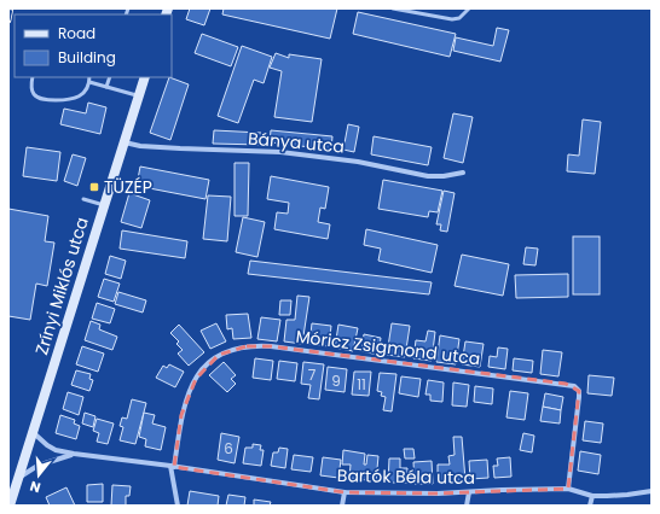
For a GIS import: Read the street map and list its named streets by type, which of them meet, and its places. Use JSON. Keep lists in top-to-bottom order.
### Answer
{
  "streets": {
    "main road": ["Zrínyi Miklós utca"],
    "street": ["Bánya utca", "Móricz Zsigmond utca", "Bartók Béla utca"]
  },
  "crossings": [
    ["Bánya utca", "Zrínyi Miklós utca"],
    ["Zrínyi Miklós utca", "Bartók Béla utca"],
    ["Móricz Zsigmond utca", "Bartók Béla utca"]
  ],
  "places": {
    "transit": ["TÜZÉP"]
  },
  "house_numbers": [
    "7",
    "9",
    "11",
    "6"
  ],
  "legend": ["Road", "Building"],
  "north": "bottom"
}
